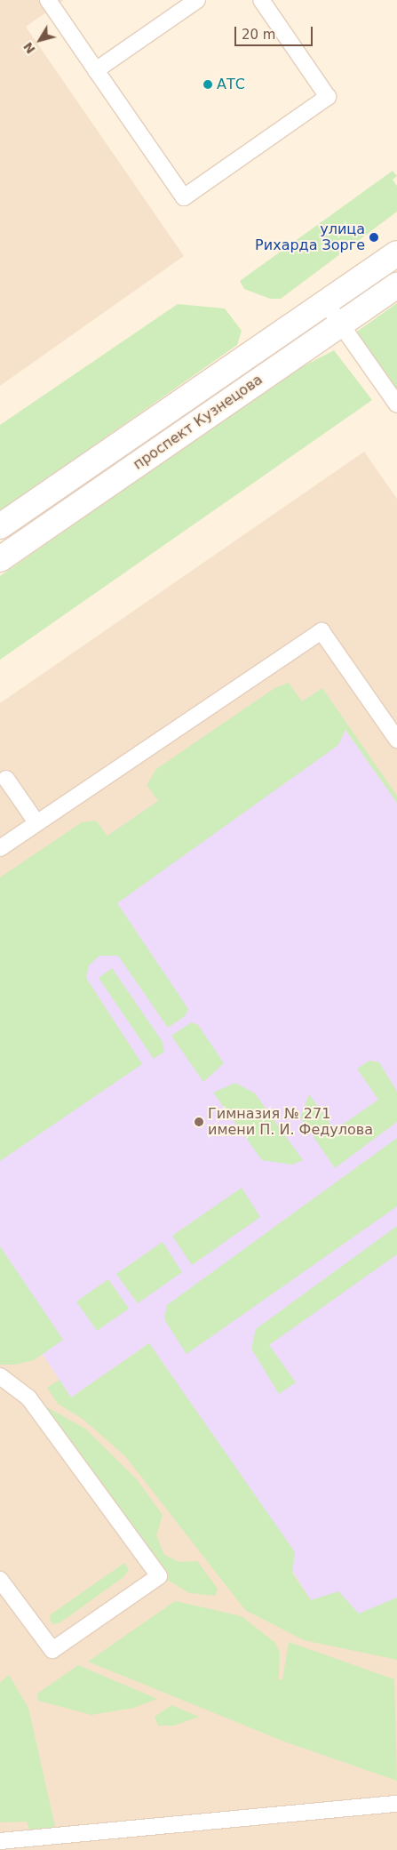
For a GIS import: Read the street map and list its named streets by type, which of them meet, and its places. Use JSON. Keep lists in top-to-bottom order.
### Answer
{
  "streets": {
    "street": ["проспект Кузнецова"]
  },
  "places": ["АТС", "улица Рихарда Зорге", "Гимназия № 271 имени П. И. Федулова"],
  "scale_bar": "20 m",
  "north": "bottom left"
}
